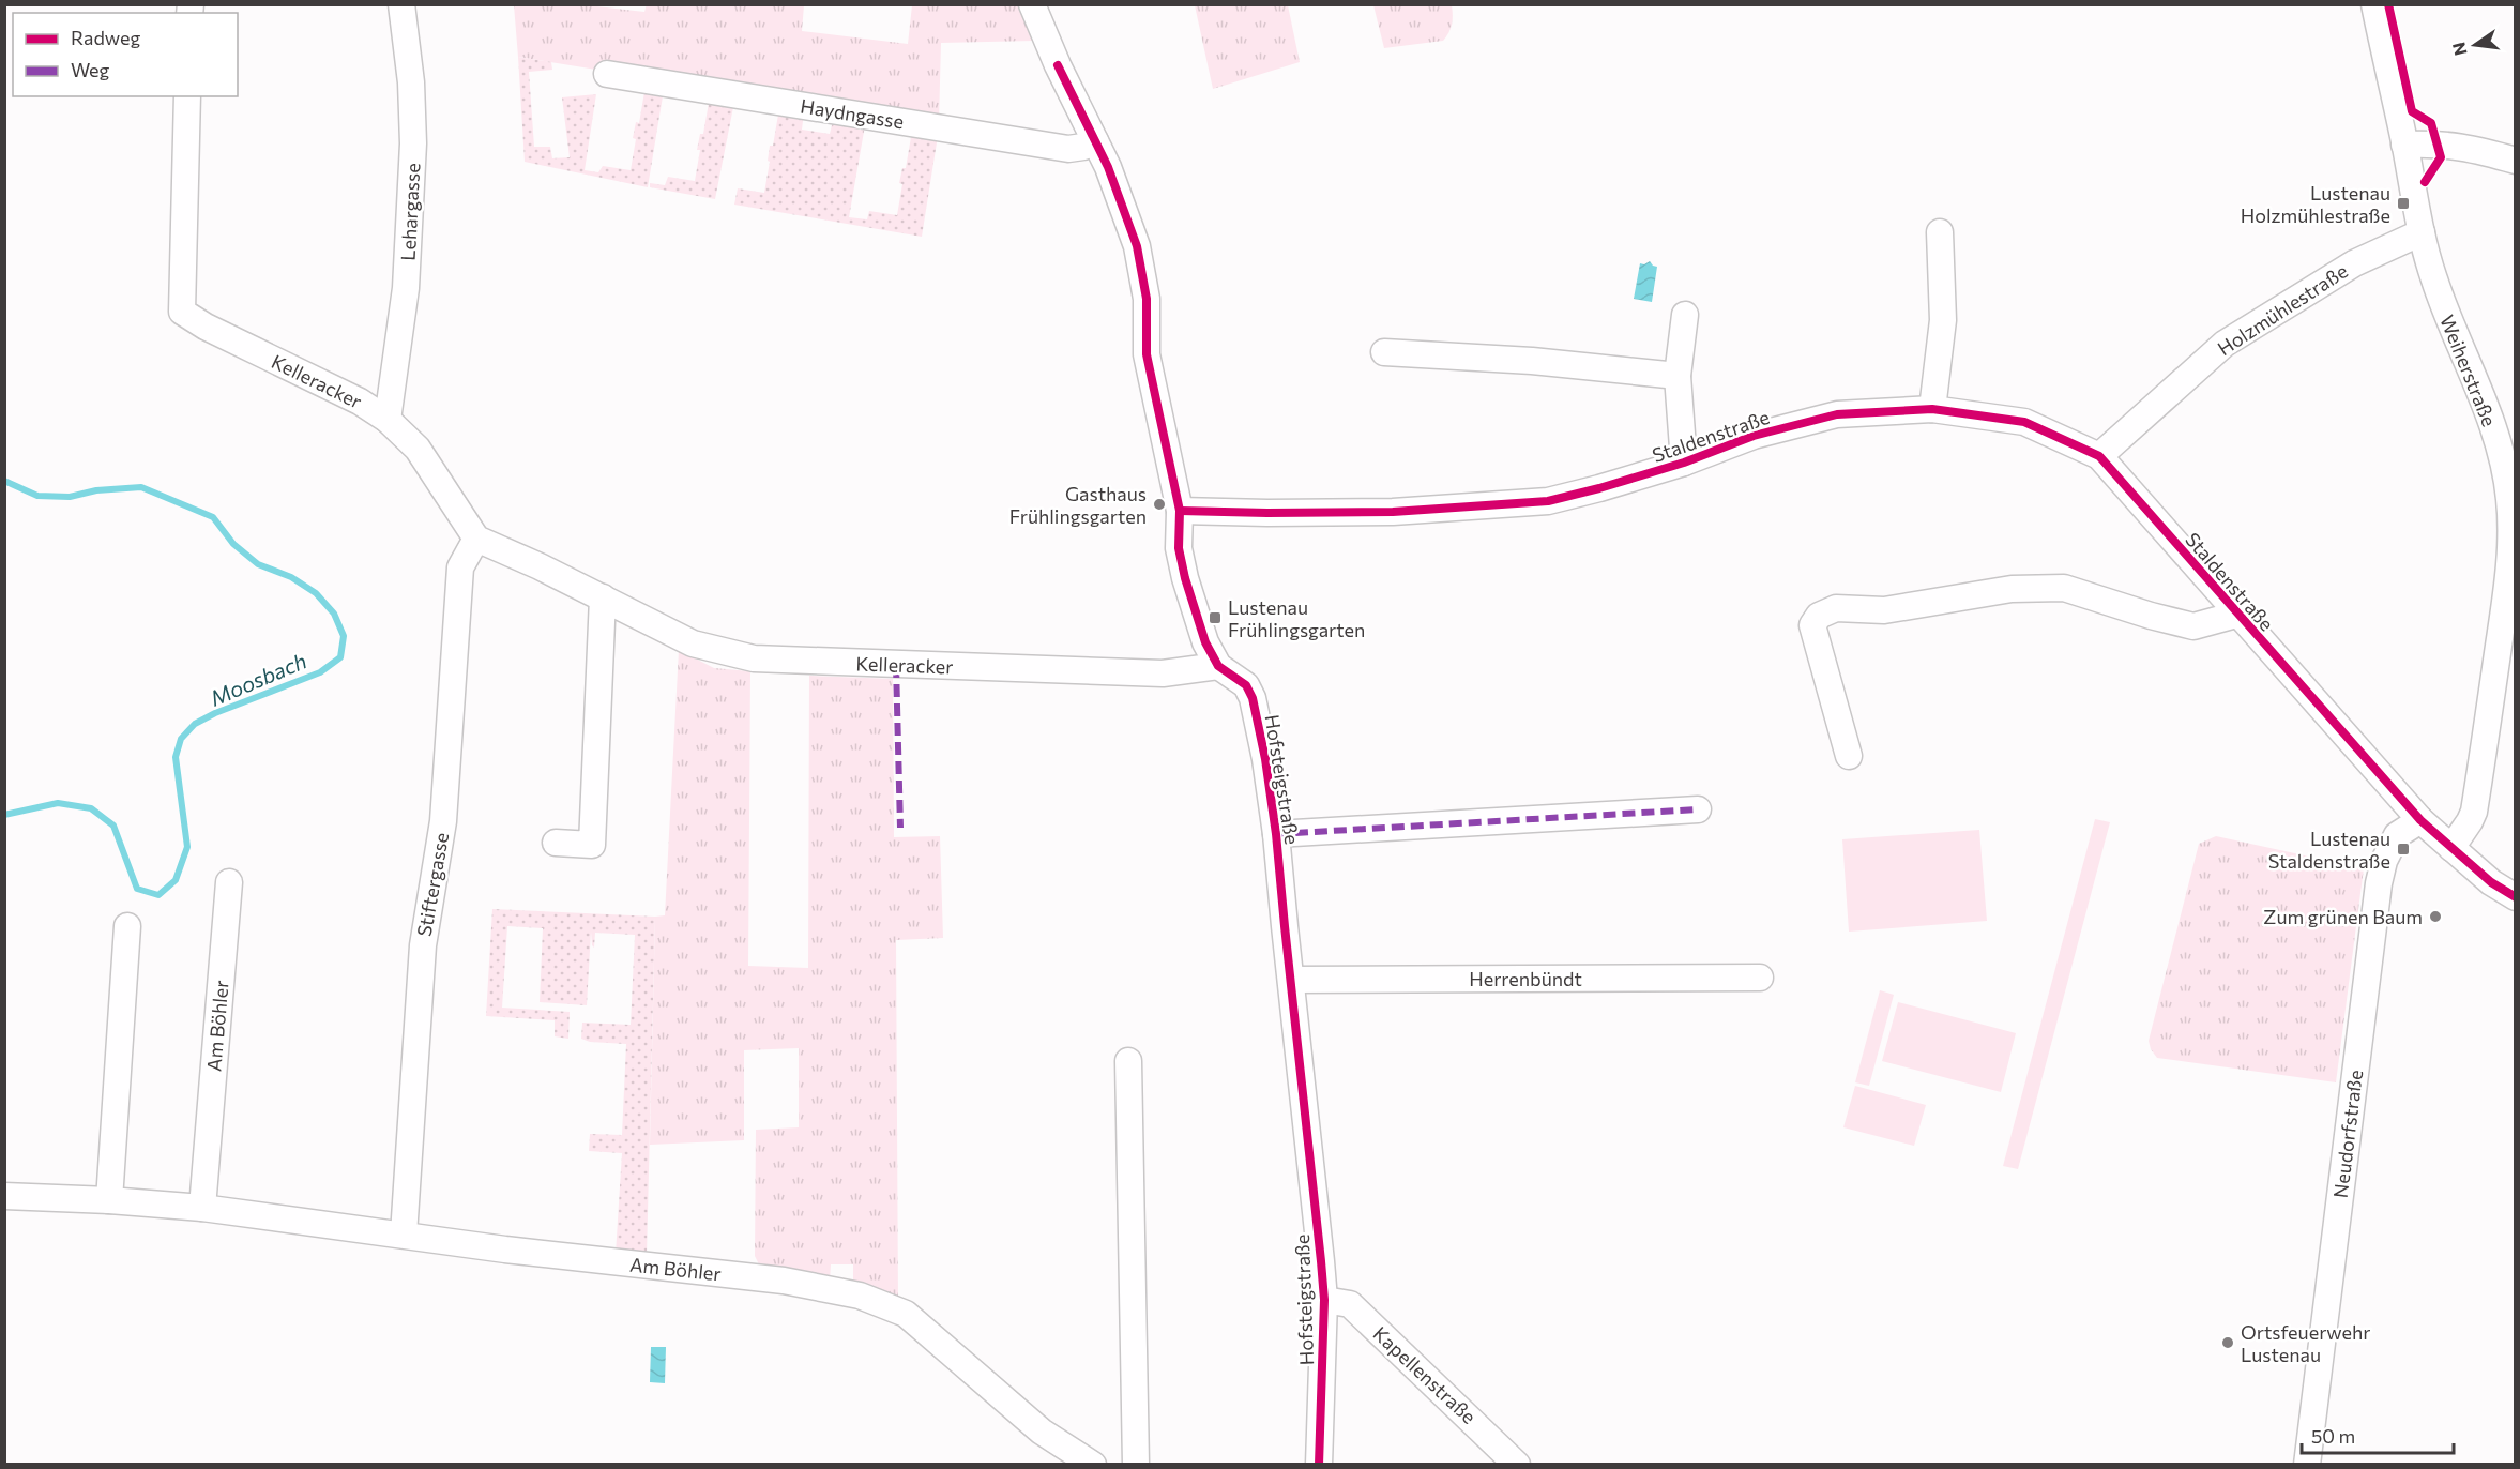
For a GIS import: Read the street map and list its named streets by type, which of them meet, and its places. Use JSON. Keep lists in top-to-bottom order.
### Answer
{
  "streets": {
    "street": [
      "Haydngasse",
      "Lehargasse",
      "Holzmühlestraße",
      "Weiherstraße",
      "Kelleracker",
      "Staldenstraße",
      "Hofsteigstraße",
      "Stiftergasse",
      "Herrenbündt",
      "Am Böhler",
      "Neudorfstraße",
      "Kapellenstraße"
    ]
  },
  "crossings": [
    ["Haydngasse", "Hofsteigstraße"],
    ["Lehargasse", "Kelleracker"],
    ["Holzmühlestraße", "Weiherstraße"],
    ["Holzmühlestraße", "Staldenstraße"],
    ["Weiherstraße", "Staldenstraße"],
    ["Kelleracker", "Hofsteigstraße"],
    ["Kelleracker", "Stiftergasse"],
    ["Staldenstraße", "Hofsteigstraße"],
    ["Staldenstraße", "Neudorfstraße"],
    ["Hofsteigstraße", "Herrenbündt"],
    ["Hofsteigstraße", "Kapellenstraße"],
    ["Stiftergasse", "Am Böhler"]
  ],
  "water": ["Moosbach"],
  "places": {
    "transit": ["Lustenau Holzmühlestraße", "Lustenau Frühlingsgarten", "Lustenau Staldenstraße"],
    "other": ["Gasthaus Frühlingsgarten", "Zum grünen Baum", "Ortsfeuerwehr Lustenau"]
  },
  "legend": ["Radweg", "Weg"],
  "scale_bar": "50 m",
  "north": "left"
}
